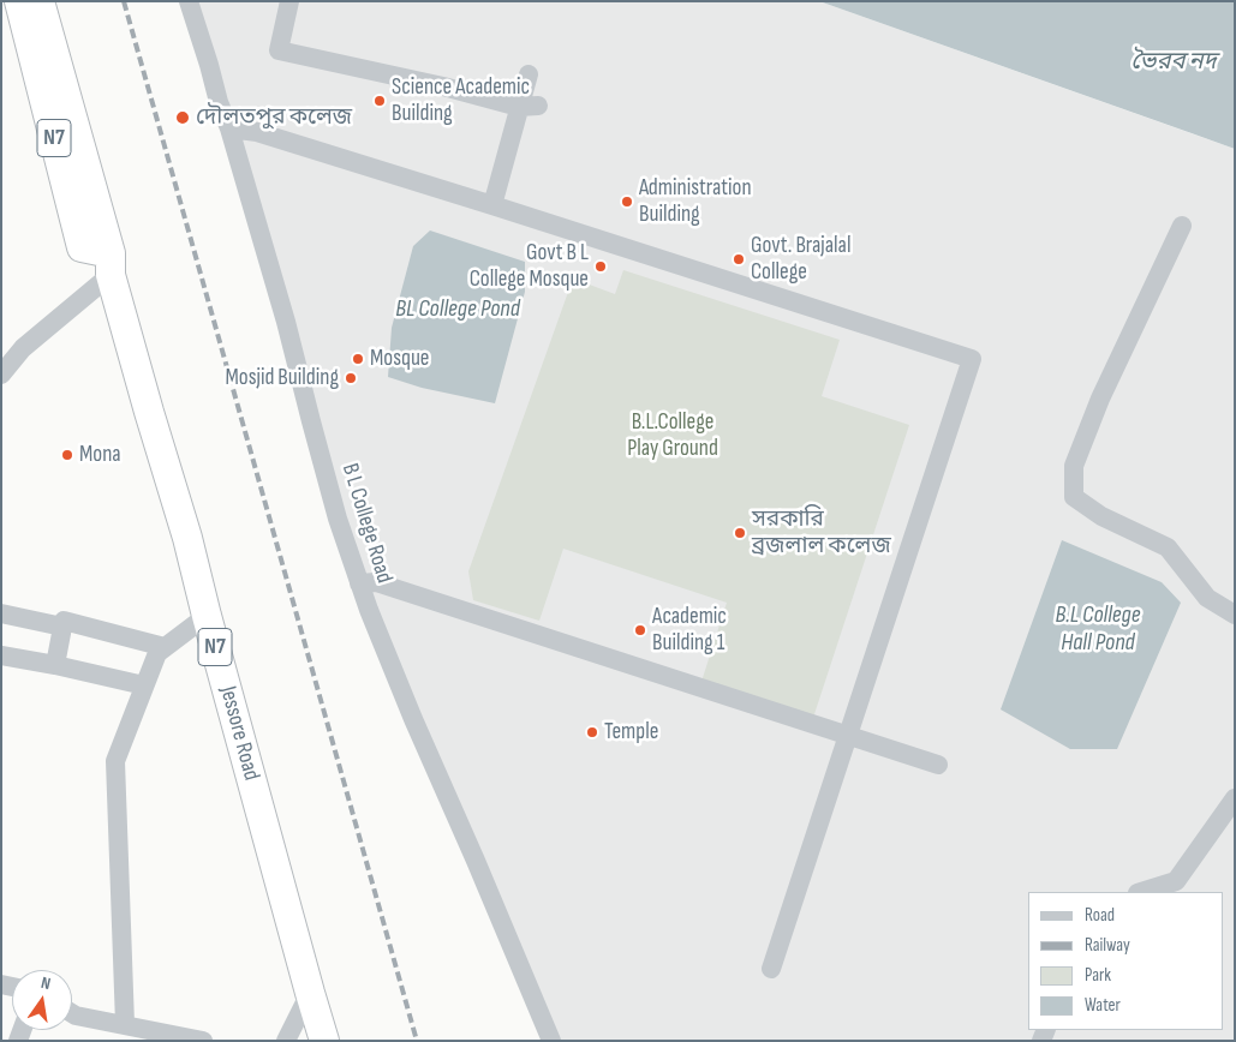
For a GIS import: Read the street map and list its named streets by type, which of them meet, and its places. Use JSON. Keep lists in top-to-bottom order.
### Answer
{
  "streets": {
    "highway": ["N7", "Jessore Road"],
    "street": ["B L College Road"]
  },
  "crossings": [
    ["N7", "Jessore Road"]
  ],
  "water": ["ভৈরব নদ", "BL College Pond", "B.L College Hall Pond"],
  "parks": ["B.L.College Play Ground"],
  "places": [
    "Science Academic Building",
    "দৌলতপুর কলেজ",
    "Administration Building",
    "Govt. Brajalal College",
    "Govt B L College Mosque",
    "Mosque",
    "Mosjid Building",
    "Mona",
    "সরকারি ব্রজলাল কলেজ",
    "Academic Building 1",
    "Temple"
  ],
  "legend": [
    "Road",
    "Railway",
    "Park",
    "Water"
  ],
  "north": "top"
}
